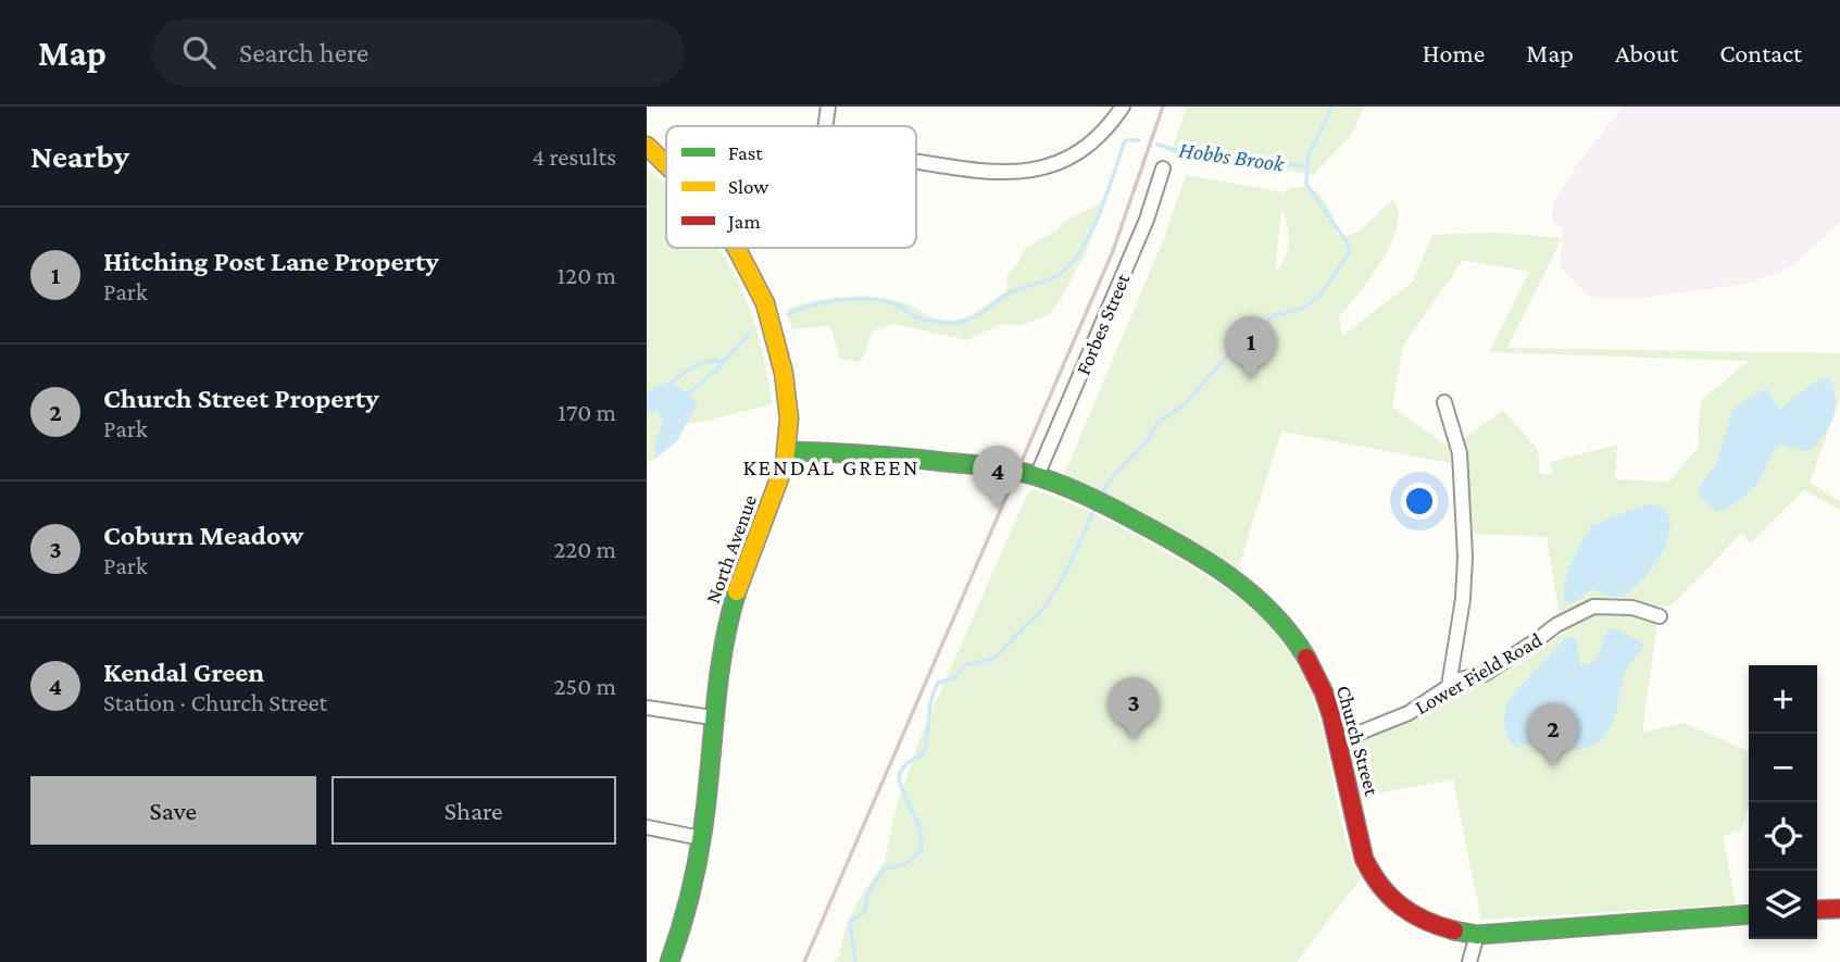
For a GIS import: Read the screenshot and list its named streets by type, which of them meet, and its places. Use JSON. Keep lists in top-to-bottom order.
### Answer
{
  "streets": {
    "street": [
      "Forbes Street",
      "North Avenue",
      "Lower Field Road",
      "Church Street"
    ]
  },
  "crossings": [
    ["Forbes Street", "Church Street"],
    ["North Avenue", "Church Street"],
    ["Lower Field Road", "Church Street"]
  ],
  "districts": ["KENDAL GREEN"],
  "water": ["Hobbs Brook"],
  "legend": ["Fast", "Slow", "Jam"],
  "page": {
    "header": "Map",
    "search": "Search here",
    "nav": [
      "Home",
      "Map",
      "About",
      "Contact"
    ],
    "heading": ["Nearby", "4 results"],
    "list": [
      {
        "mark": "1",
        "name": "Hitching Post Lane Property",
        "note": "Park",
        "value": "120 m"
      },
      {
        "mark": "2",
        "name": "Church Street Property",
        "note": "Park",
        "value": "170 m"
      },
      {
        "mark": "3",
        "name": "Coburn Meadow",
        "note": "Park",
        "value": "220 m"
      },
      {
        "mark": "4",
        "name": "Kendal Green",
        "note": "Station · Church Street",
        "value": "250 m"
      }
    ],
    "pins": [
      "1",
      "4",
      "3",
      "2"
    ],
    "map_buttons": ["+", "−"],
    "buttons": ["Save", "Share"]
  }
}
